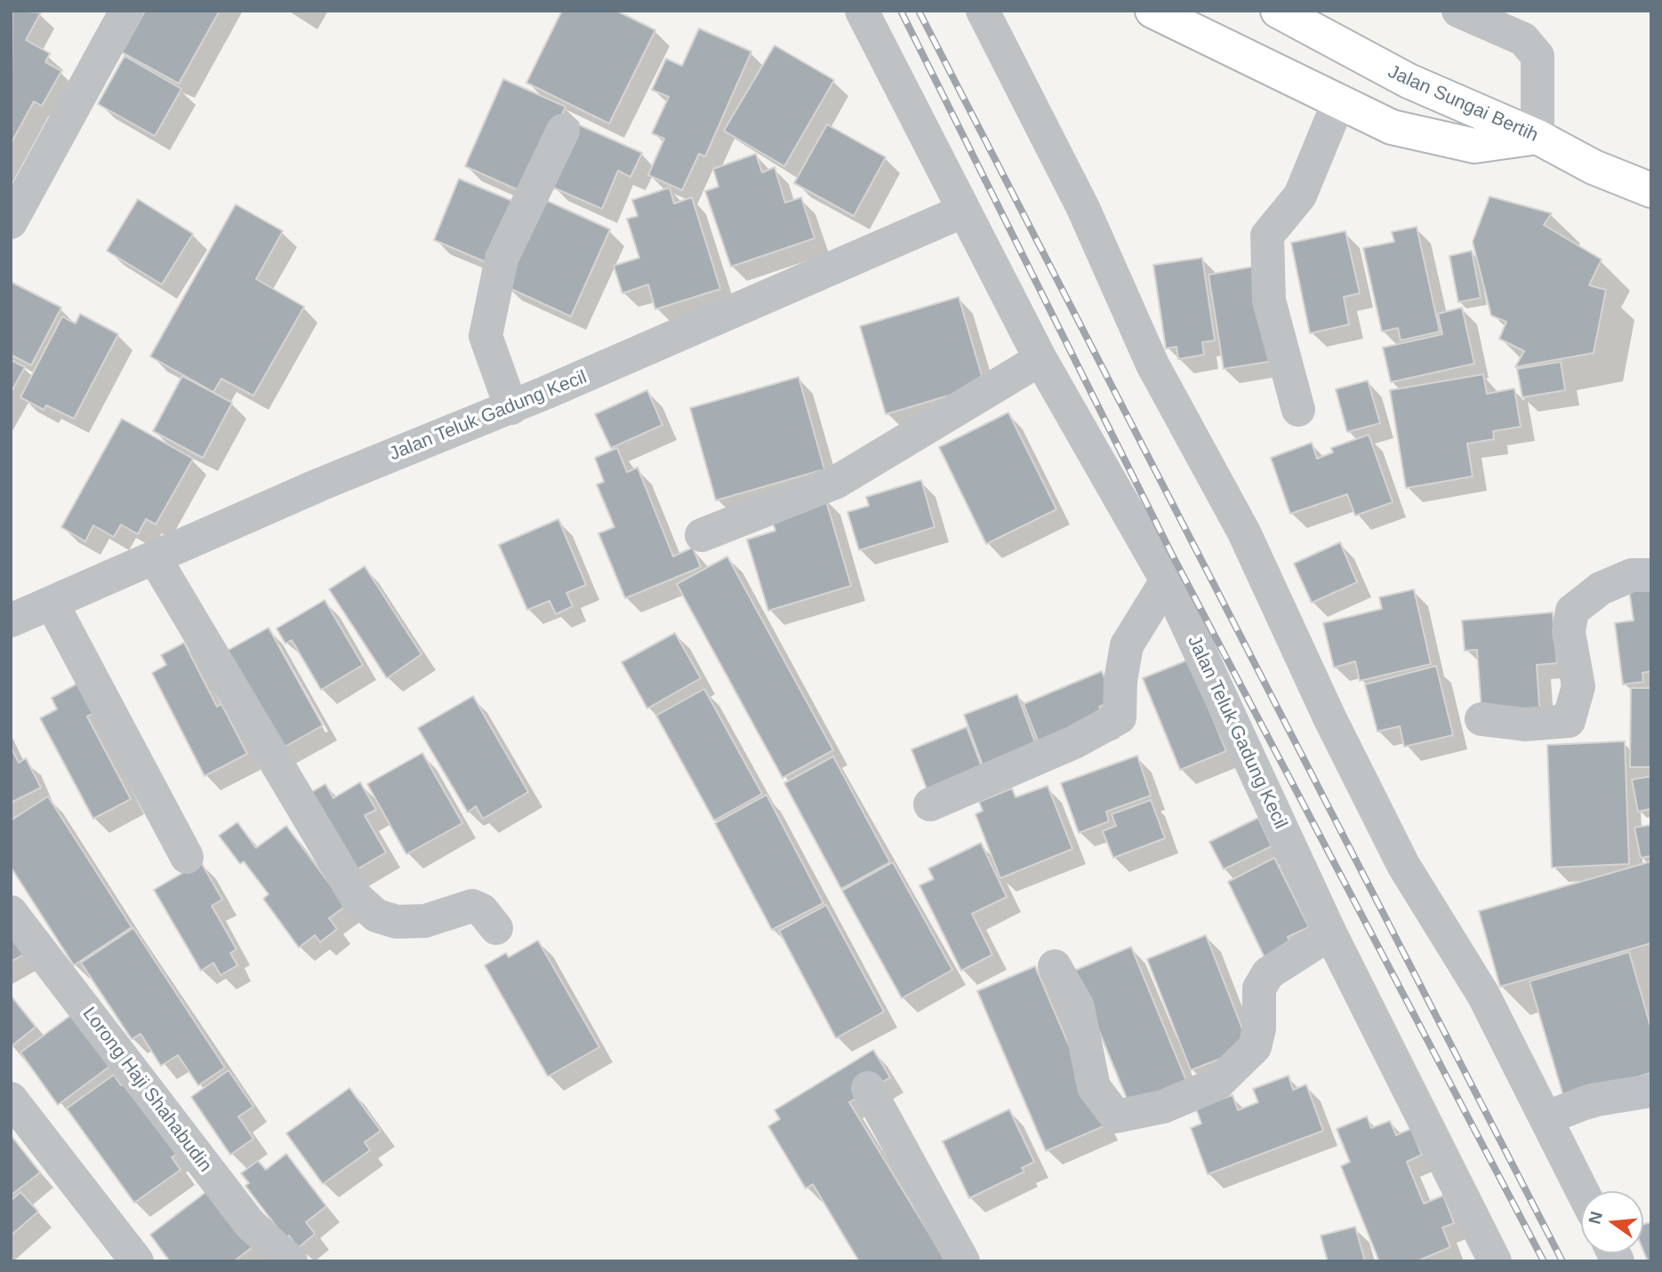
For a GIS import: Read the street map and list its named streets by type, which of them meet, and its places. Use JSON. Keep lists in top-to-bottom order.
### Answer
{
  "streets": {
    "main road": ["Jalan Sungai Bertih"],
    "street": ["Jalan Teluk Gadung Kecil", "Lorong Haji Shahabudin"]
  },
  "north": "left"
}
